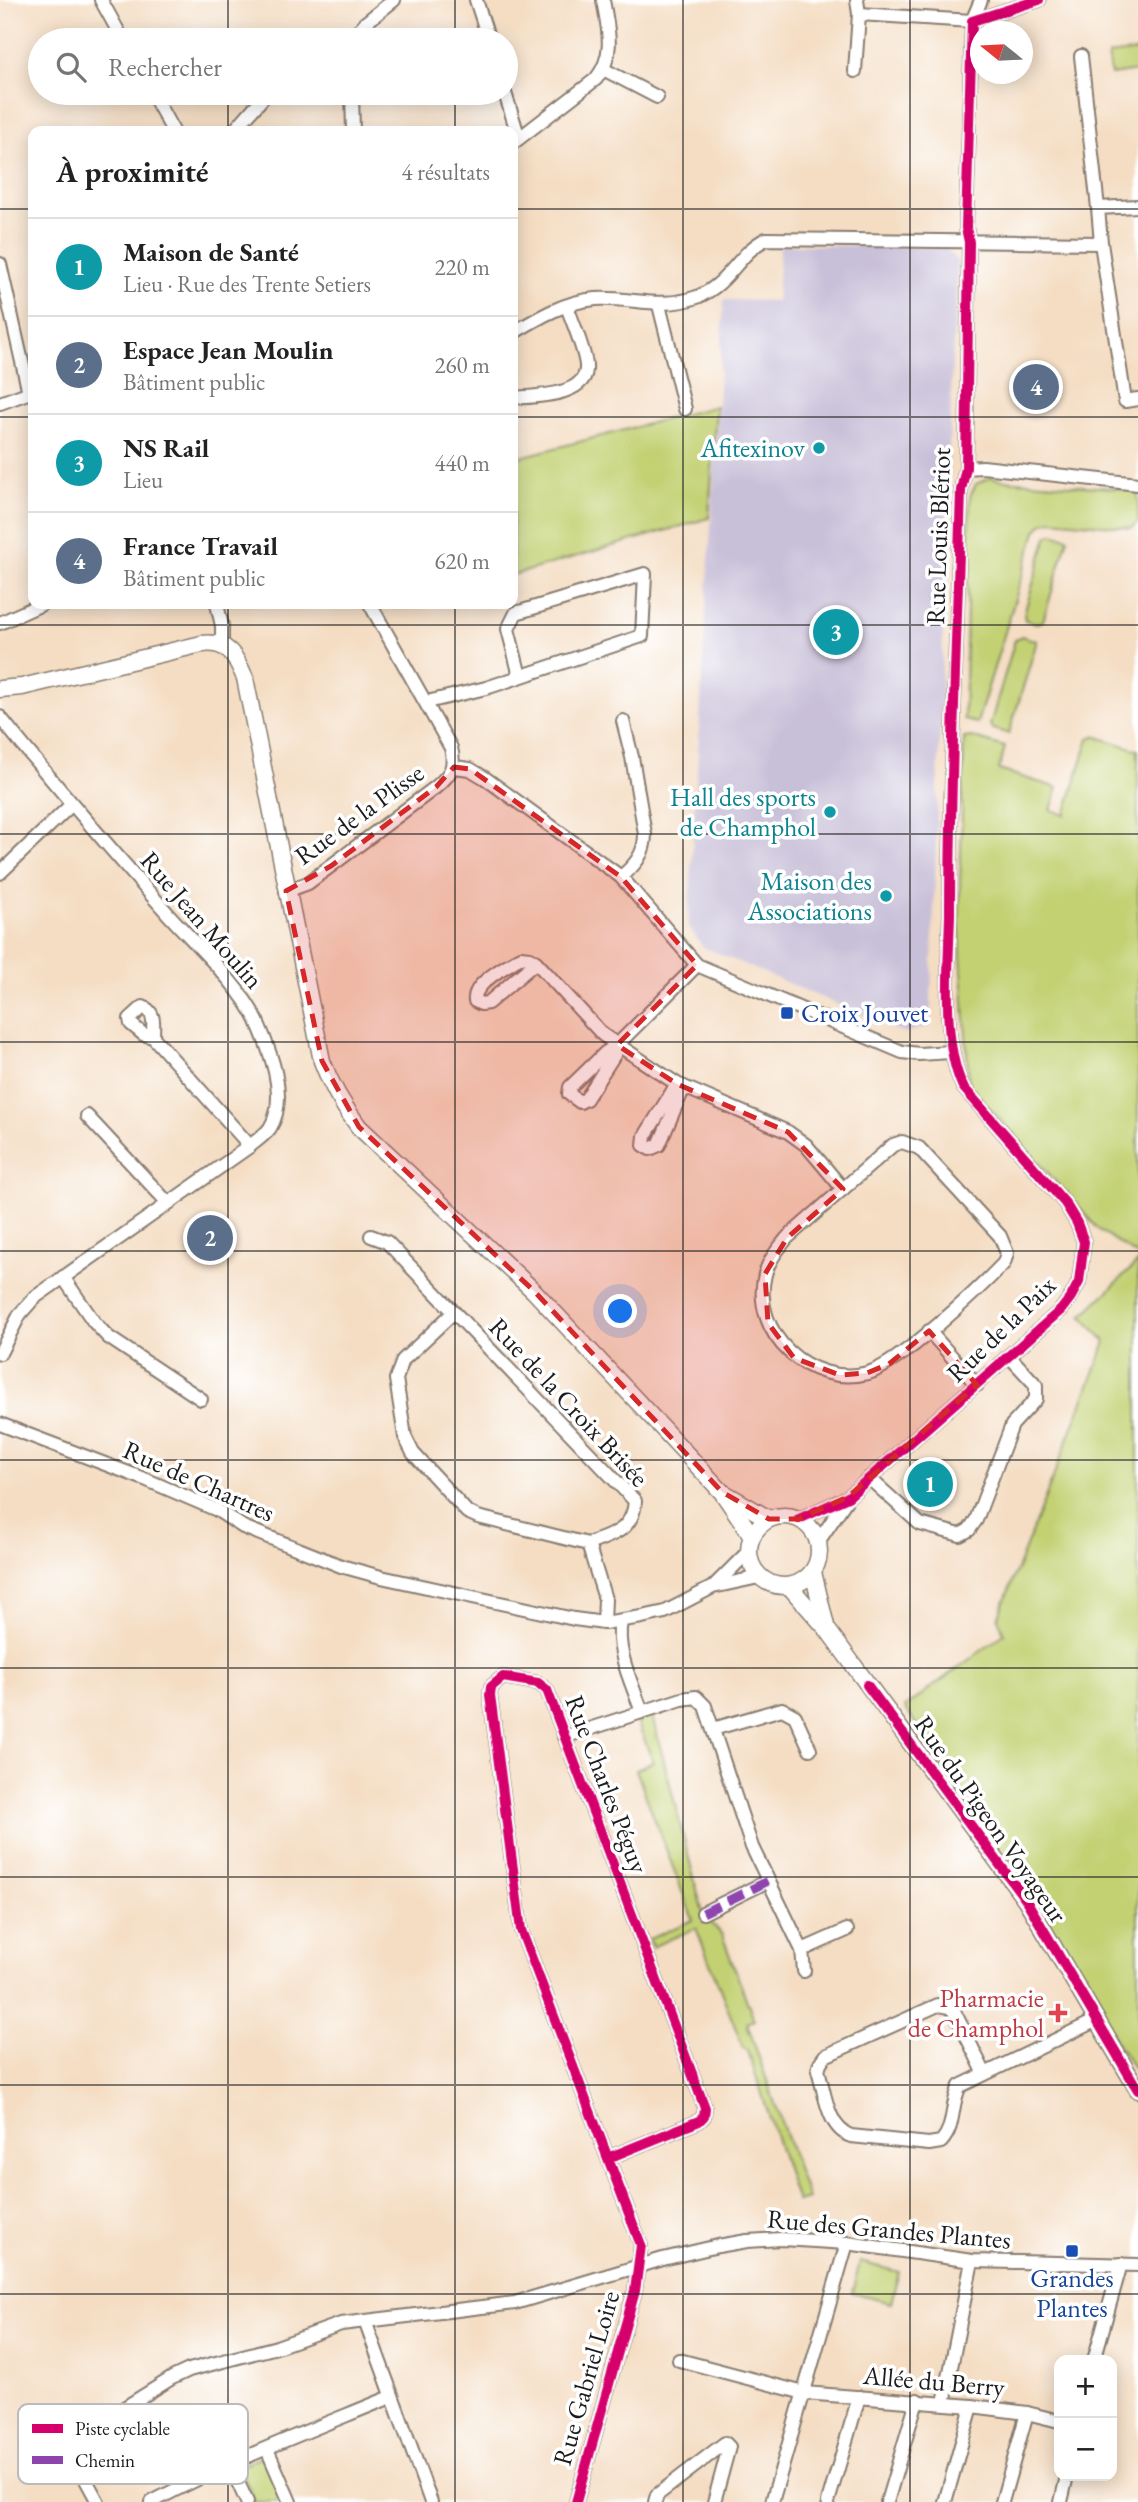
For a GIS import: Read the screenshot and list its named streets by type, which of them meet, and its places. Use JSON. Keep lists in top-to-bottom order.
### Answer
{
  "streets": {
    "main road": ["Rue du Pigeon Voyageur"],
    "street": [
      "Rue Louis Blériot",
      "Rue de la Plisse",
      "Rue Jean Moulin",
      "Rue de la Paix",
      "Rue de la Croix Brisée",
      "Rue de Chartres",
      "Rue Charles Péguy",
      "Rue des Grandes Plantes",
      "Rue Gabriel Loire",
      "Allée du Berry"
    ]
  },
  "crossings": [
    ["Rue Louis Blériot", "Rue de la Paix"],
    ["Rue de la Paix", "Rue du Pigeon Voyageur"],
    ["Rue Charles Péguy", "Rue des Grandes Plantes"],
    ["Rue Charles Péguy", "Rue Gabriel Loire"],
    ["Rue des Grandes Plantes", "Rue Gabriel Loire"]
  ],
  "places": {
    "other": ["Afitexinov", "Hall des sports de Champhol", "Maison des Associations"],
    "transit": ["Croix Jouvet", "Grandes Plantes"],
    "health": ["Pharmacie de Champhol"]
  },
  "legend": ["Piste cyclable", "Chemin"],
  "north": "left",
  "page": {
    "search": "Rechercher",
    "heading": ["À proximité", "4 résultats"],
    "list": [
      {
        "mark": "1",
        "name": "Maison de Santé",
        "note": "Lieu · Rue des Trente Setiers",
        "value": "220 m"
      },
      {
        "mark": "2",
        "name": "Espace Jean Moulin",
        "note": "Bâtiment public",
        "value": "260 m"
      },
      {
        "mark": "3",
        "name": "NS Rail",
        "note": "Lieu",
        "value": "440 m"
      },
      {
        "mark": "4",
        "name": "France Travail",
        "note": "Bâtiment public",
        "value": "620 m"
      }
    ],
    "pins": [
      "4",
      "3",
      "2",
      "1"
    ],
    "map_buttons": ["+", "−"]
  }
}
